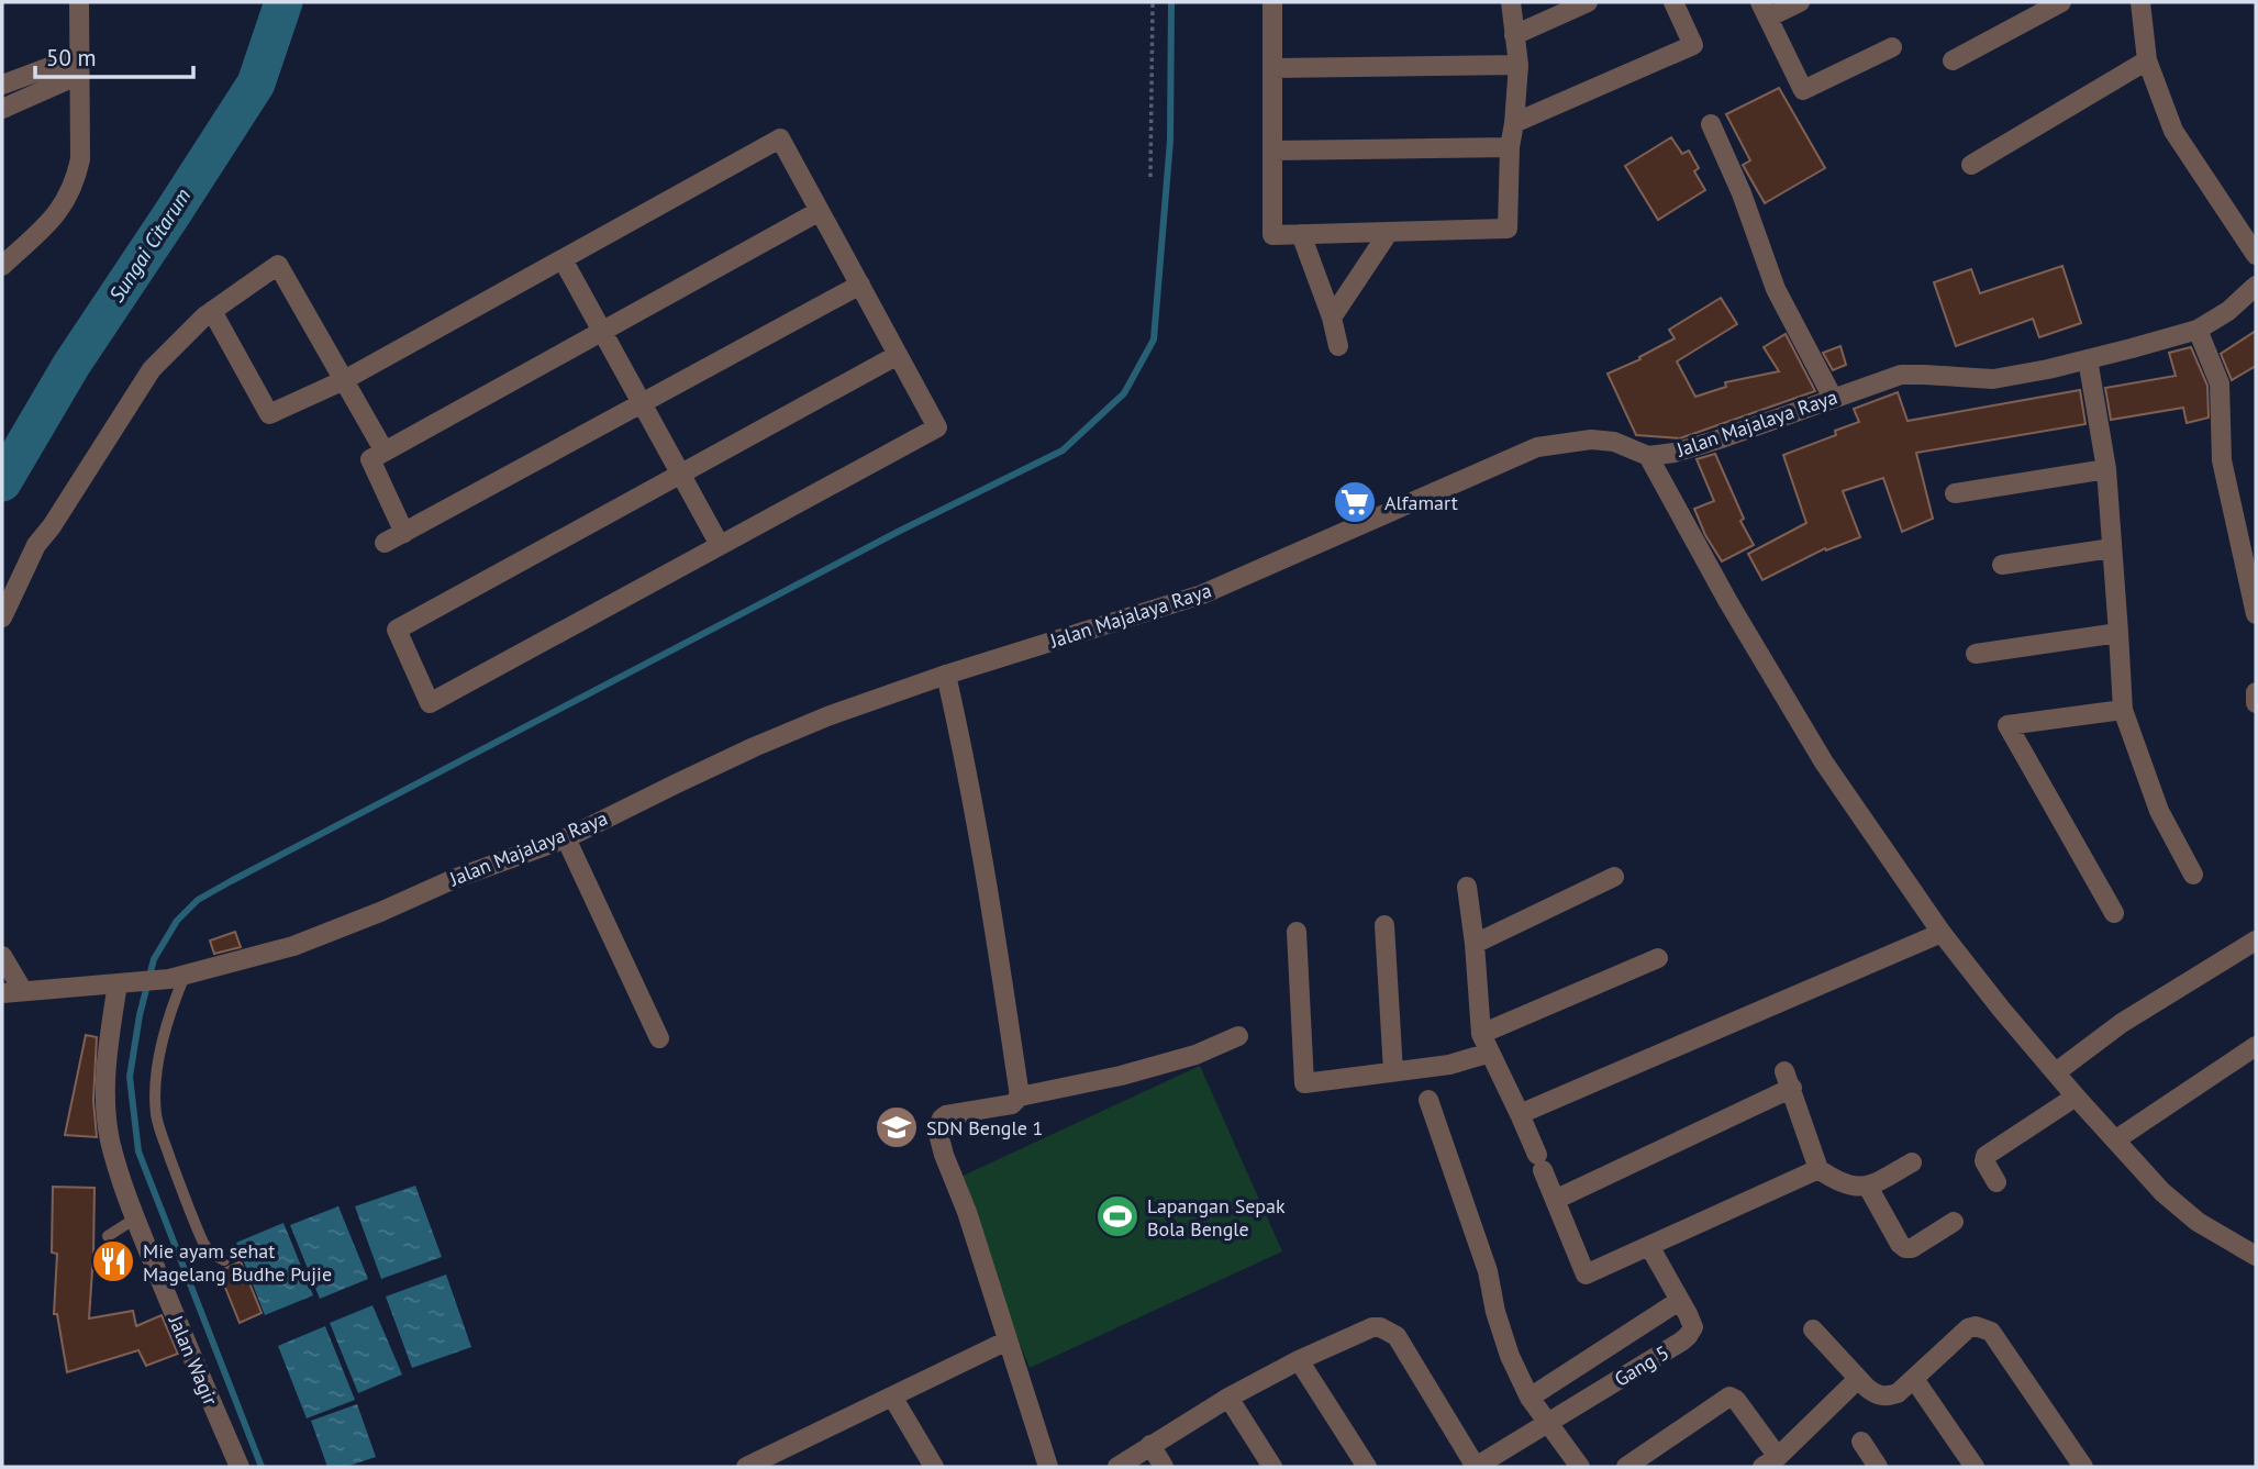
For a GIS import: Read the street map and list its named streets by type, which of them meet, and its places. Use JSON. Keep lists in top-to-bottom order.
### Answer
{
  "streets": {
    "street": ["Jalan Majalaya Raya", "Jalan Wagir", "Gang 5"]
  },
  "crossings": [
    ["Jalan Majalaya Raya", "Jalan Wagir"]
  ],
  "water": ["Sungai Citarum"],
  "places": {
    "supermarket": ["Alfamart"],
    "school or university": ["SDN Bengle 1"],
    "sports": ["Lapangan Sepak Bola Bengle"],
    "restaurant": ["Mie ayam sehat Magelang Budhe Pujie"]
  },
  "scale_bar": "50 m"
}
